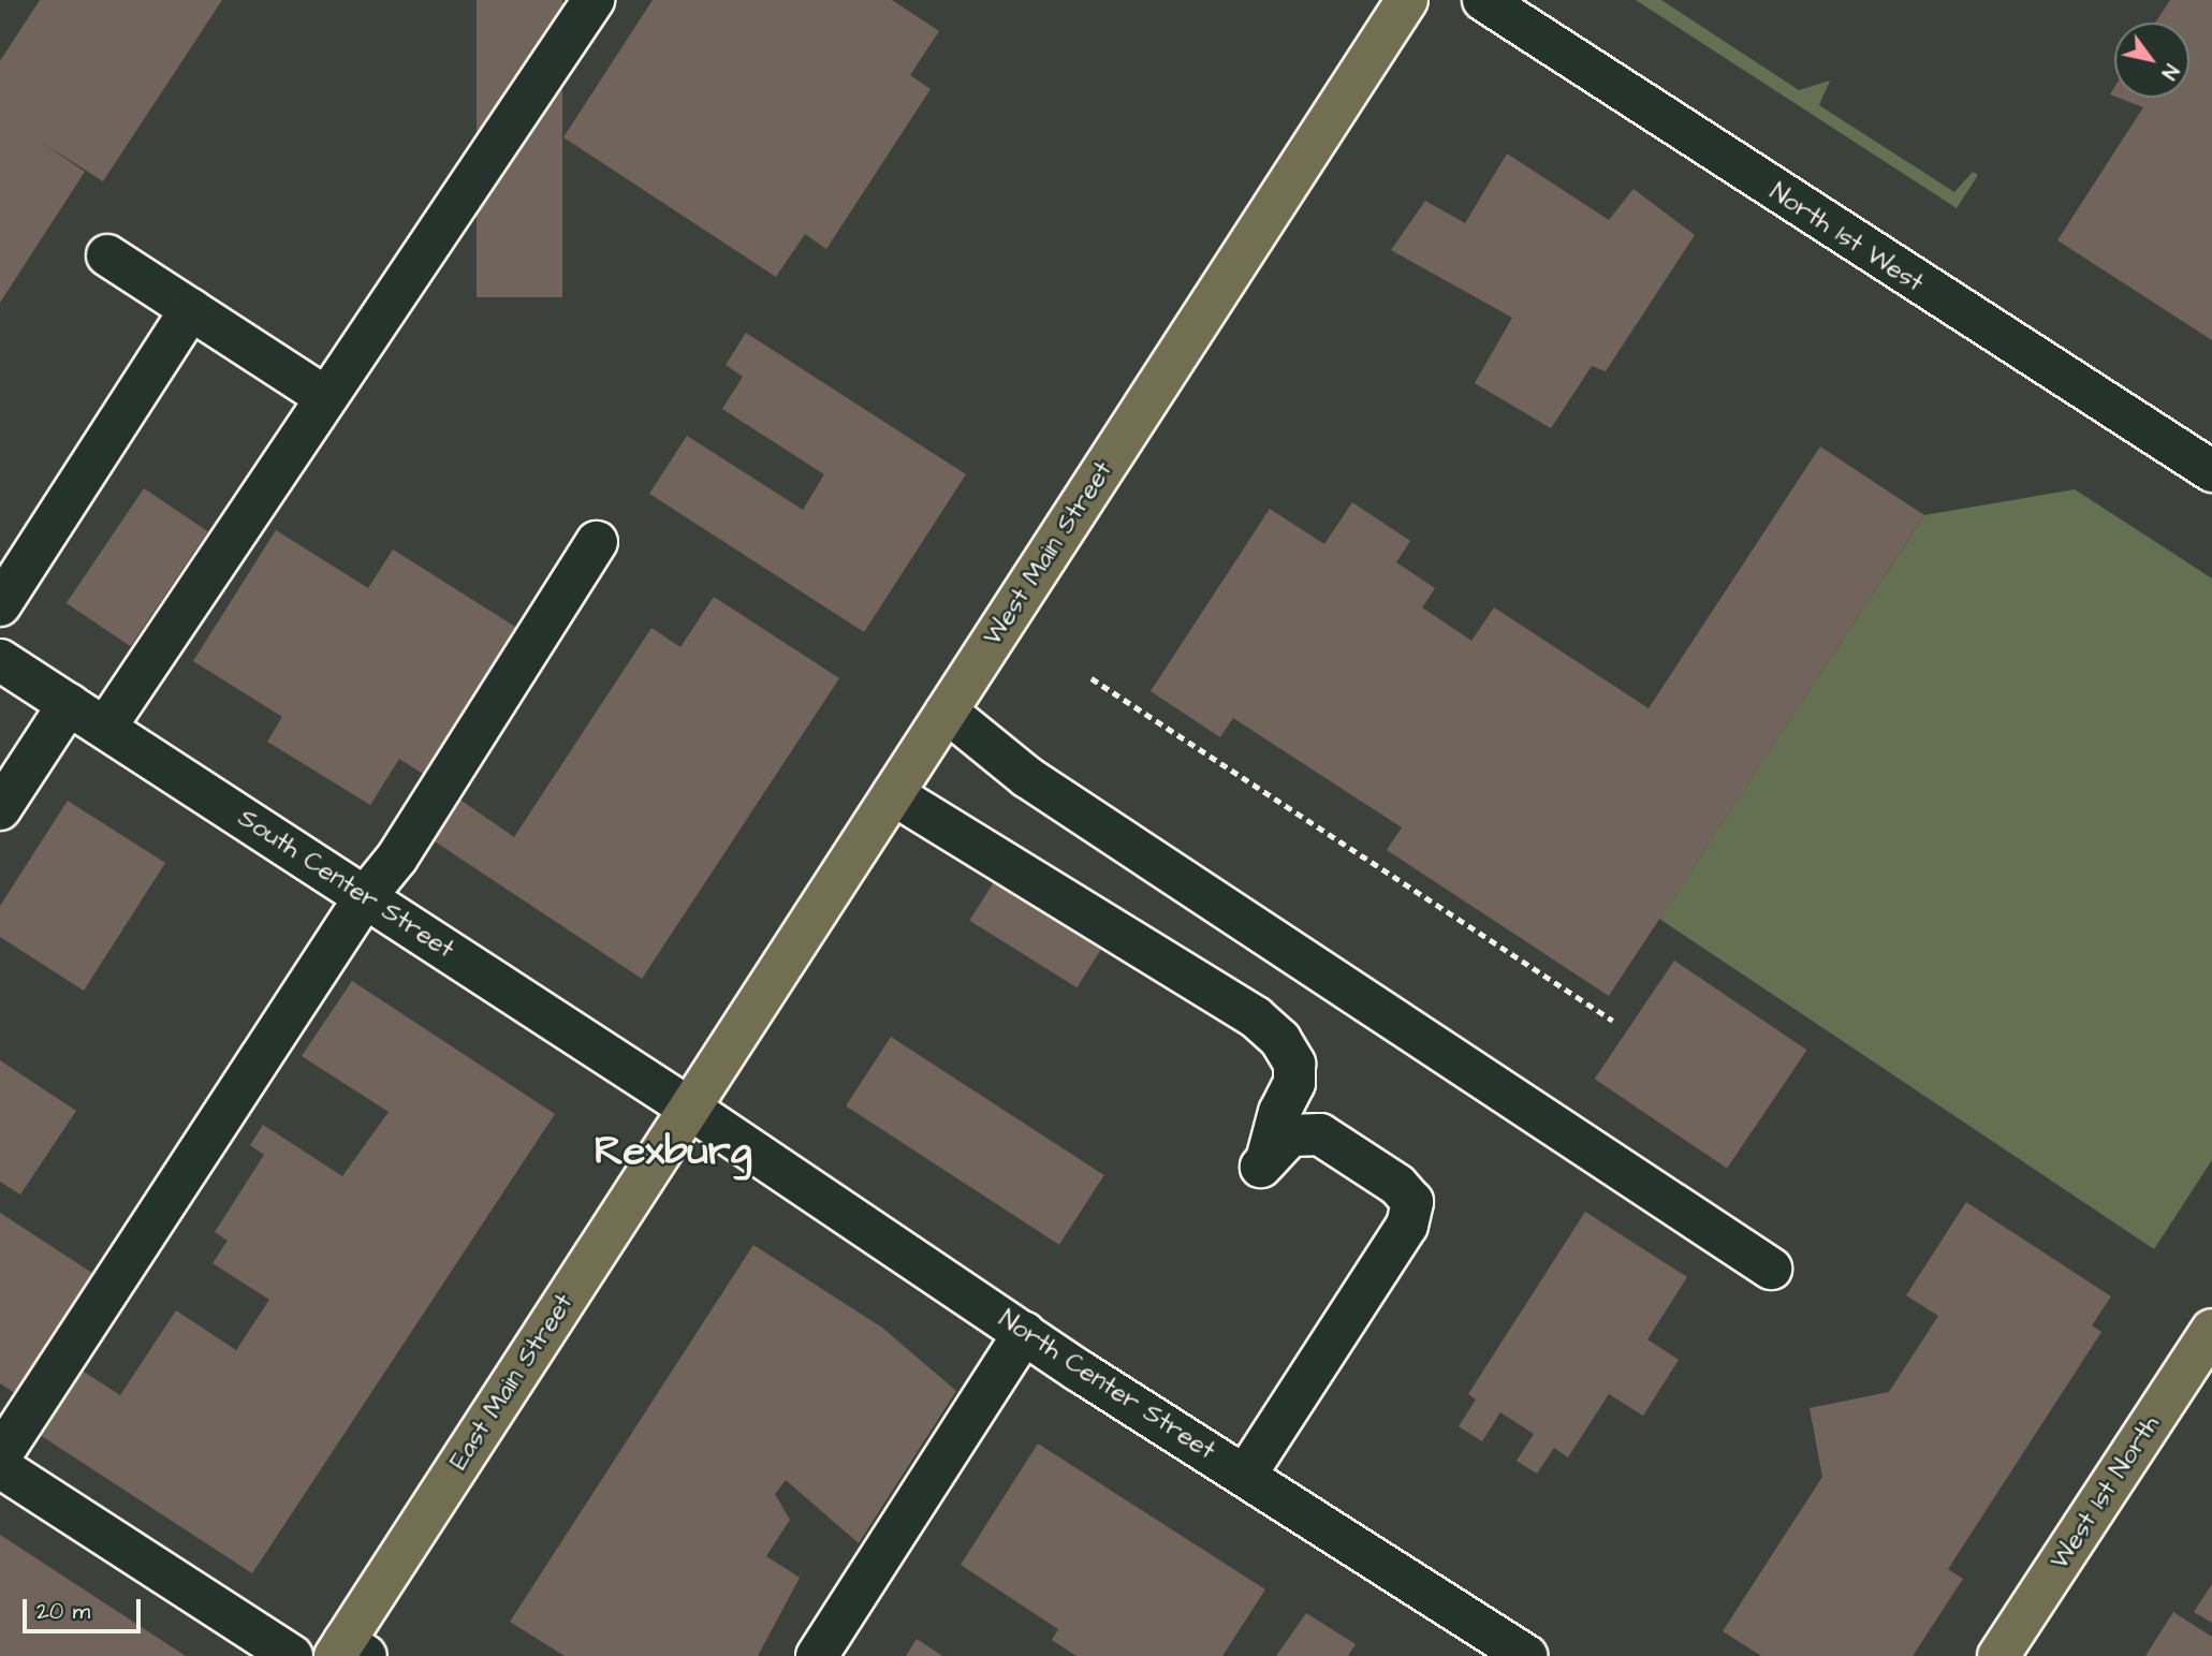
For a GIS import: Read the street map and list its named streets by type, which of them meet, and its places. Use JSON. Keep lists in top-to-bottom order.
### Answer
{
  "streets": {
    "main road": ["West Main Street", "East Main Street", "West 1st North"],
    "street": ["North 1st West", "South Center Street", "North Center Street"]
  },
  "crossings": [
    ["West Main Street", "South Center Street"],
    ["West Main Street", "East Main Street"],
    ["West Main Street", "North Center Street"],
    ["South Center Street", "East Main Street"],
    ["South Center Street", "North Center Street"],
    ["East Main Street", "North Center Street"]
  ],
  "districts": ["Rexburg"],
  "scale_bar": "20 m",
  "north": "bottom right"
}
